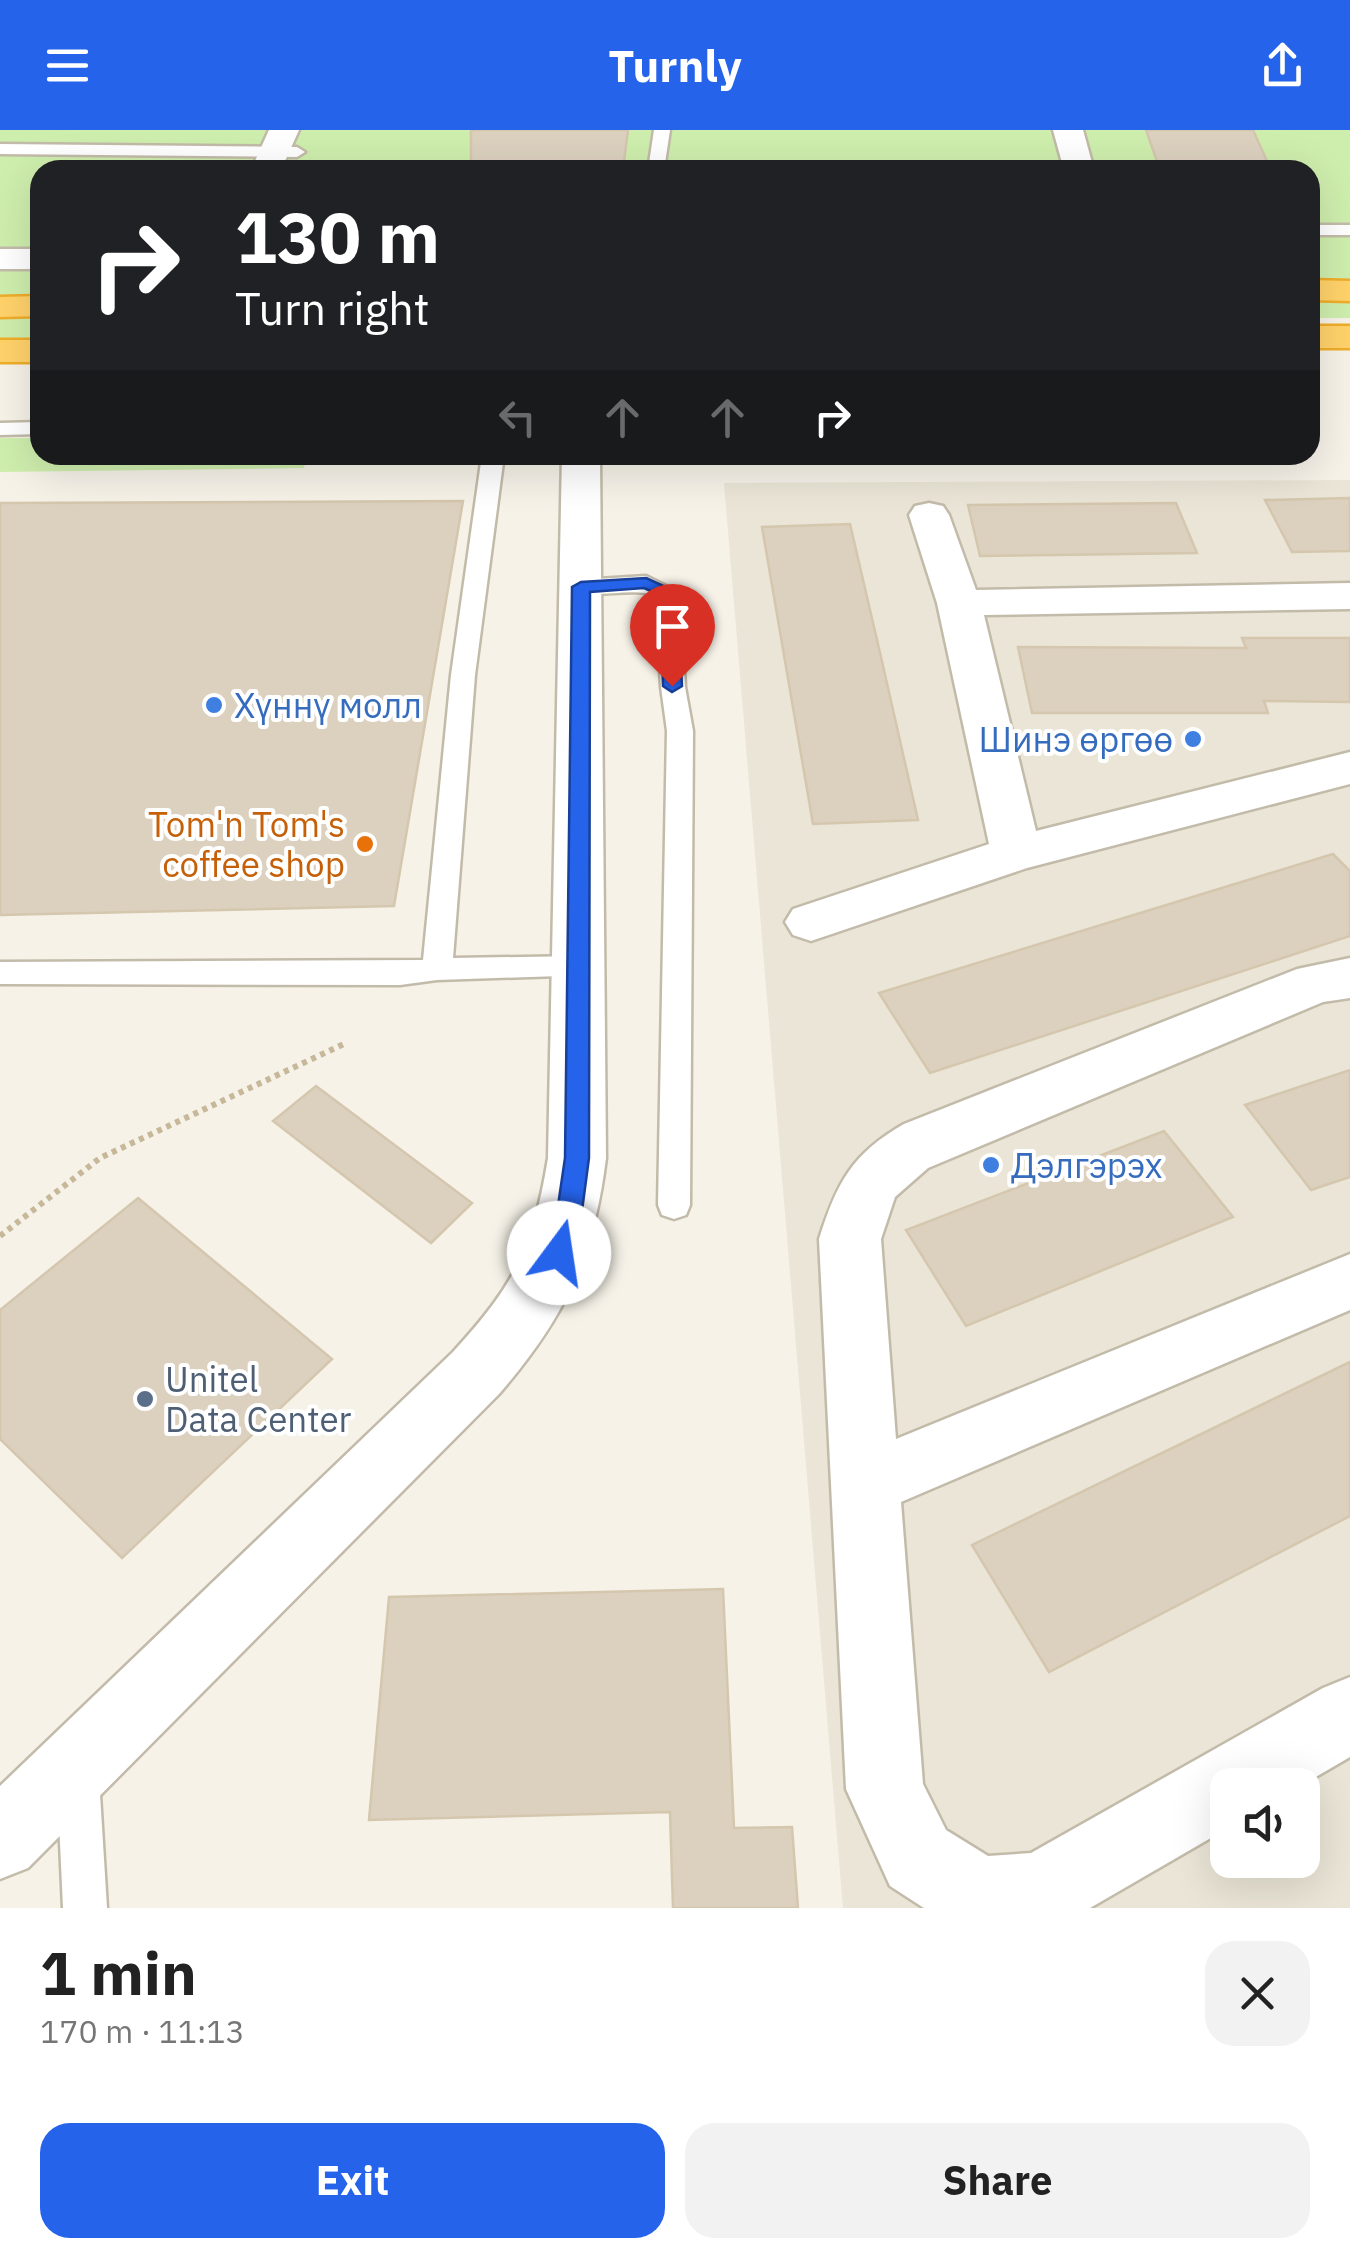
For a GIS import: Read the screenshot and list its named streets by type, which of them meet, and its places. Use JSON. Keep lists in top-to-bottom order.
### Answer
{
  "places": [
    "Хүннү молл",
    "Шинэ өргөө",
    "Tom'n Tom's coffee shop",
    "Дэлгэрэх",
    "Unitel Data Center"
  ],
  "page": {
    "header": "Turnly",
    "turn": ["130 m", "Turn right"],
    "heading": ["1 min", "170 m · 11:13"],
    "buttons": ["Exit", "Share"]
  }
}
